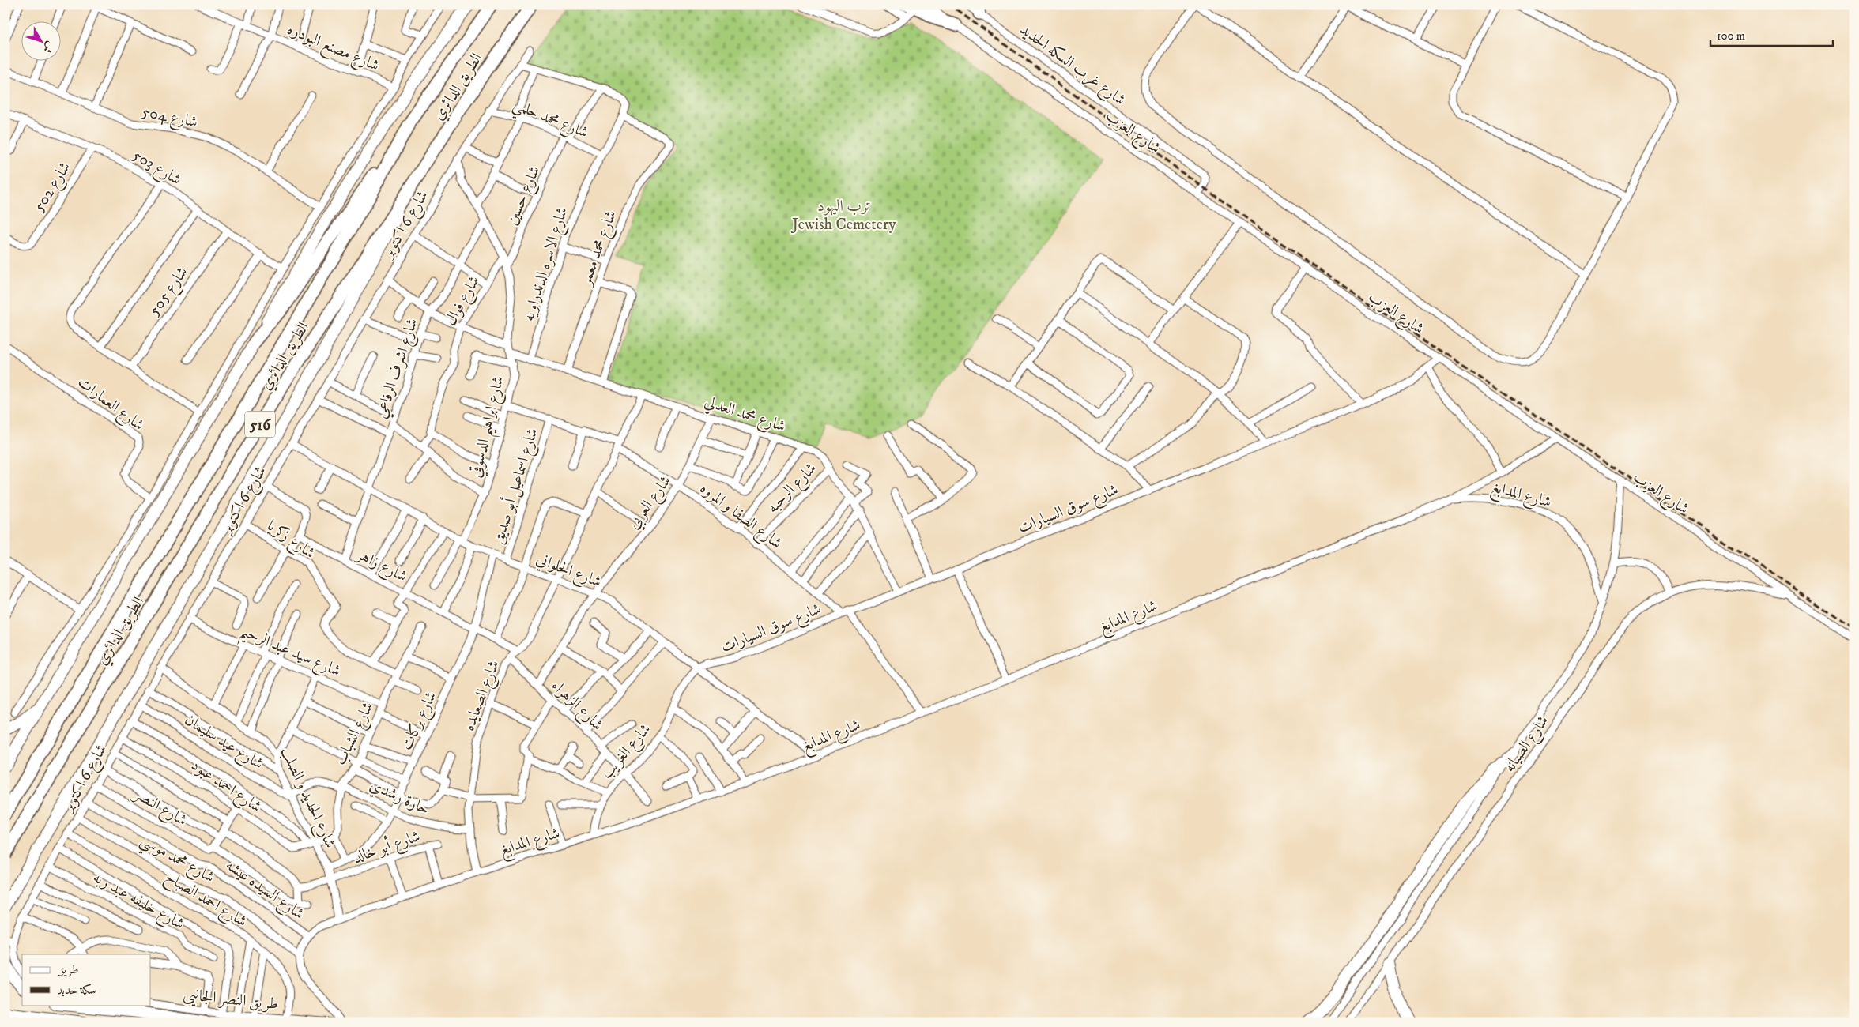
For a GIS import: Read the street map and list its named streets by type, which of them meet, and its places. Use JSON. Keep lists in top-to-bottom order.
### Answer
{
  "streets": {
    "highway": ["الطريق الدائري", "516"],
    "street": [
      "شارع مصنع البودره",
      "شارع غرب السكه الحديد",
      "شارع 504",
      "شارع محمد حلمي",
      "شارع العزب",
      "شارع 503",
      "شارع 502",
      "شارع حسين",
      "شارع 6 اكتوبر",
      "شارع محمد معمر",
      "شارع الاسره الدندراويه",
      "شارع 505",
      "شارع فوال",
      "شارع اشرف الرفاعي",
      "شارع العمارات",
      "شارع محمد العدلي",
      "شارع ابراهيم الدسوقي",
      "شارع اسماعيل أبو صديق",
      "شارع الرحبه",
      "شارع المدابغ",
      "شارع العربي",
      "شارع سوق السيارات",
      "شارع الصفا و المروه",
      "شارع زكريا",
      "شارع زاهر",
      "شارع الحلواني",
      "شارع سيد عبد الرحيم",
      "شارع الصعايده",
      "شارع الزهراء",
      "شارع بركات",
      "شارع الشباب",
      "شارع عيد سليمان",
      "شارع الصيانه",
      "شارع الغريب",
      "شارع احمد عبود",
      "حارة رشدي",
      "شارع الحديد و الصلب",
      "شارع النصر",
      "شارع أبو خالد",
      "شارع محمد موسي",
      "شارع السيده عيشه",
      "شارع احمد الصباح",
      "شارع خليفه عبد ربه",
      "طريق النصر الجانيى"
    ]
  },
  "crossings": [
    ["شارع غرب السكه الحديد", "شارع العزب"],
    ["شارع محمد حلمي", "شارع حسين"],
    ["شارع محمد حلمي", "شارع 6 اكتوبر"],
    ["شارع محمد حلمي", "شارع الاسره الدندراويه"],
    ["شارع العزب", "شارع المدابغ"],
    ["شارع العزب", "شارع سوق السيارات"],
    ["شارع العزب", "شارع الصيانه"],
    ["شارع 503", "شارع 502"],
    ["شارع 503", "شارع 505"],
    ["شارع حسين", "شارع ابراهيم الدسوقي"],
    ["شارع 6 اكتوبر", "شارع ابراهيم الدسوقي"],
    ["شارع 6 اكتوبر", "شارع زكريا"],
    ["شارع 6 اكتوبر", "شارع الحلواني"],
    ["شارع 6 اكتوبر", "شارع سيد عبد الرحيم"],
    ["شارع 6 اكتوبر", "شارع عيد سليمان"],
    ["شارع 6 اكتوبر", "شارع احمد عبود"],
    ["شارع 6 اكتوبر", "شارع الحديد و الصلب"],
    ["شارع 6 اكتوبر", "شارع النصر"],
    ["شارع 6 اكتوبر", "شارع محمد موسي"],
    ["شارع 6 اكتوبر", "شارع السيده عيشه"],
    ["شارع 6 اكتوبر", "شارع احمد الصباح"],
    ["شارع 6 اكتوبر", "شارع خليفه عبد ربه"],
    ["شارع محمد معمر", "شارع الاسره الدندراويه"],
    ["شارع محمد معمر", "شارع محمد العدلي"],
    ["شارع الاسره الدندراويه", "شارع محمد العدلي"],
    ["شارع فوال", "شارع ابراهيم الدسوقي"],
    ["شارع اشرف الرفاعي", "شارع ابراهيم الدسوقي"],
    ["شارع اشرف الرفاعي", "شارع زاهر"],
    ["شارع اشرف الرفاعي", "شارع الحلواني"],
    ["شارع محمد العدلي", "شارع ابراهيم الدسوقي"],
    ["شارع محمد العدلي", "شارع الرحبه"],
    ["شارع محمد العدلي", "شارع العربي"],
    ["شارع محمد العدلي", "شارع سوق السيارات"],
    ["شارع محمد العدلي", "شارع الصعايده"],
    ["شارع ابراهيم الدسوقي", "شارع الحلواني"],
    ["شارع اسماعيل أبو صديق", "شارع الحلواني"],
    ["شارع الرحبه", "شارع الصفا و المروه"],
    ["شارع المدابغ", "شارع الصفا و المروه"],
    ["شارع المدابغ", "شارع الحلواني"],
    ["شارع المدابغ", "شارع الصعايده"],
    ["شارع المدابغ", "شارع الصيانه"],
    ["شارع المدابغ", "شارع الغريب"],
    ["شارع المدابغ", "شارع الحديد و الصلب"],
    ["شارع المدابغ", "شارع السيده عيشه"],
    ["شارع العربي", "شارع الصفا و المروه"],
    ["شارع العربي", "شارع الحلواني"],
    ["شارع العربي", "شارع الزهراء"],
    ["شارع سوق السيارات", "شارع الصفا و المروه"],
    ["شارع سوق السيارات", "شارع الحلواني"],
    ["شارع سوق السيارات", "شارع الغريب"],
    ["شارع الصفا و المروه", "شارع الصعايده"],
    ["شارع زكريا", "شارع الشباب"],
    ["شارع زاهر", "شارع الصعايده"],
    ["شارع زاهر", "شارع بركات"],
    ["شارع الحلواني", "شارع الصعايده"],
    ["شارع الحلواني", "شارع بركات"],
    ["شارع الحلواني", "شارع الغريب"],
    ["شارع سيد عبد الرحيم", "شارع الشباب"],
    ["شارع الصعايده", "شارع الزهراء"],
    ["شارع الصعايده", "حارة رشدي"],
    ["شارع الزهراء", "شارع الغريب"],
    ["شارع بركات", "حارة رشدي"],
    ["شارع بركات", "شارع الحديد و الصلب"],
    ["شارع الشباب", "حارة رشدي"],
    ["شارع عيد سليمان", "حارة رشدي"],
    ["شارع عيد سليمان", "شارع الحديد و الصلب"],
    ["شارع احمد عبود", "شارع الحديد و الصلب"],
    ["حارة رشدي", "شارع الحديد و الصلب"],
    ["شارع الحديد و الصلب", "شارع أبو خالد"],
    ["شارع احمد الصباح", "طريق النصر الجانيى"]
  ],
  "parks": ["ترب اليهود Jewish Cemetery"],
  "legend": ["طريق", "سكة حديد"],
  "scale_bar": "100 m",
  "north": "bottom right"
}
